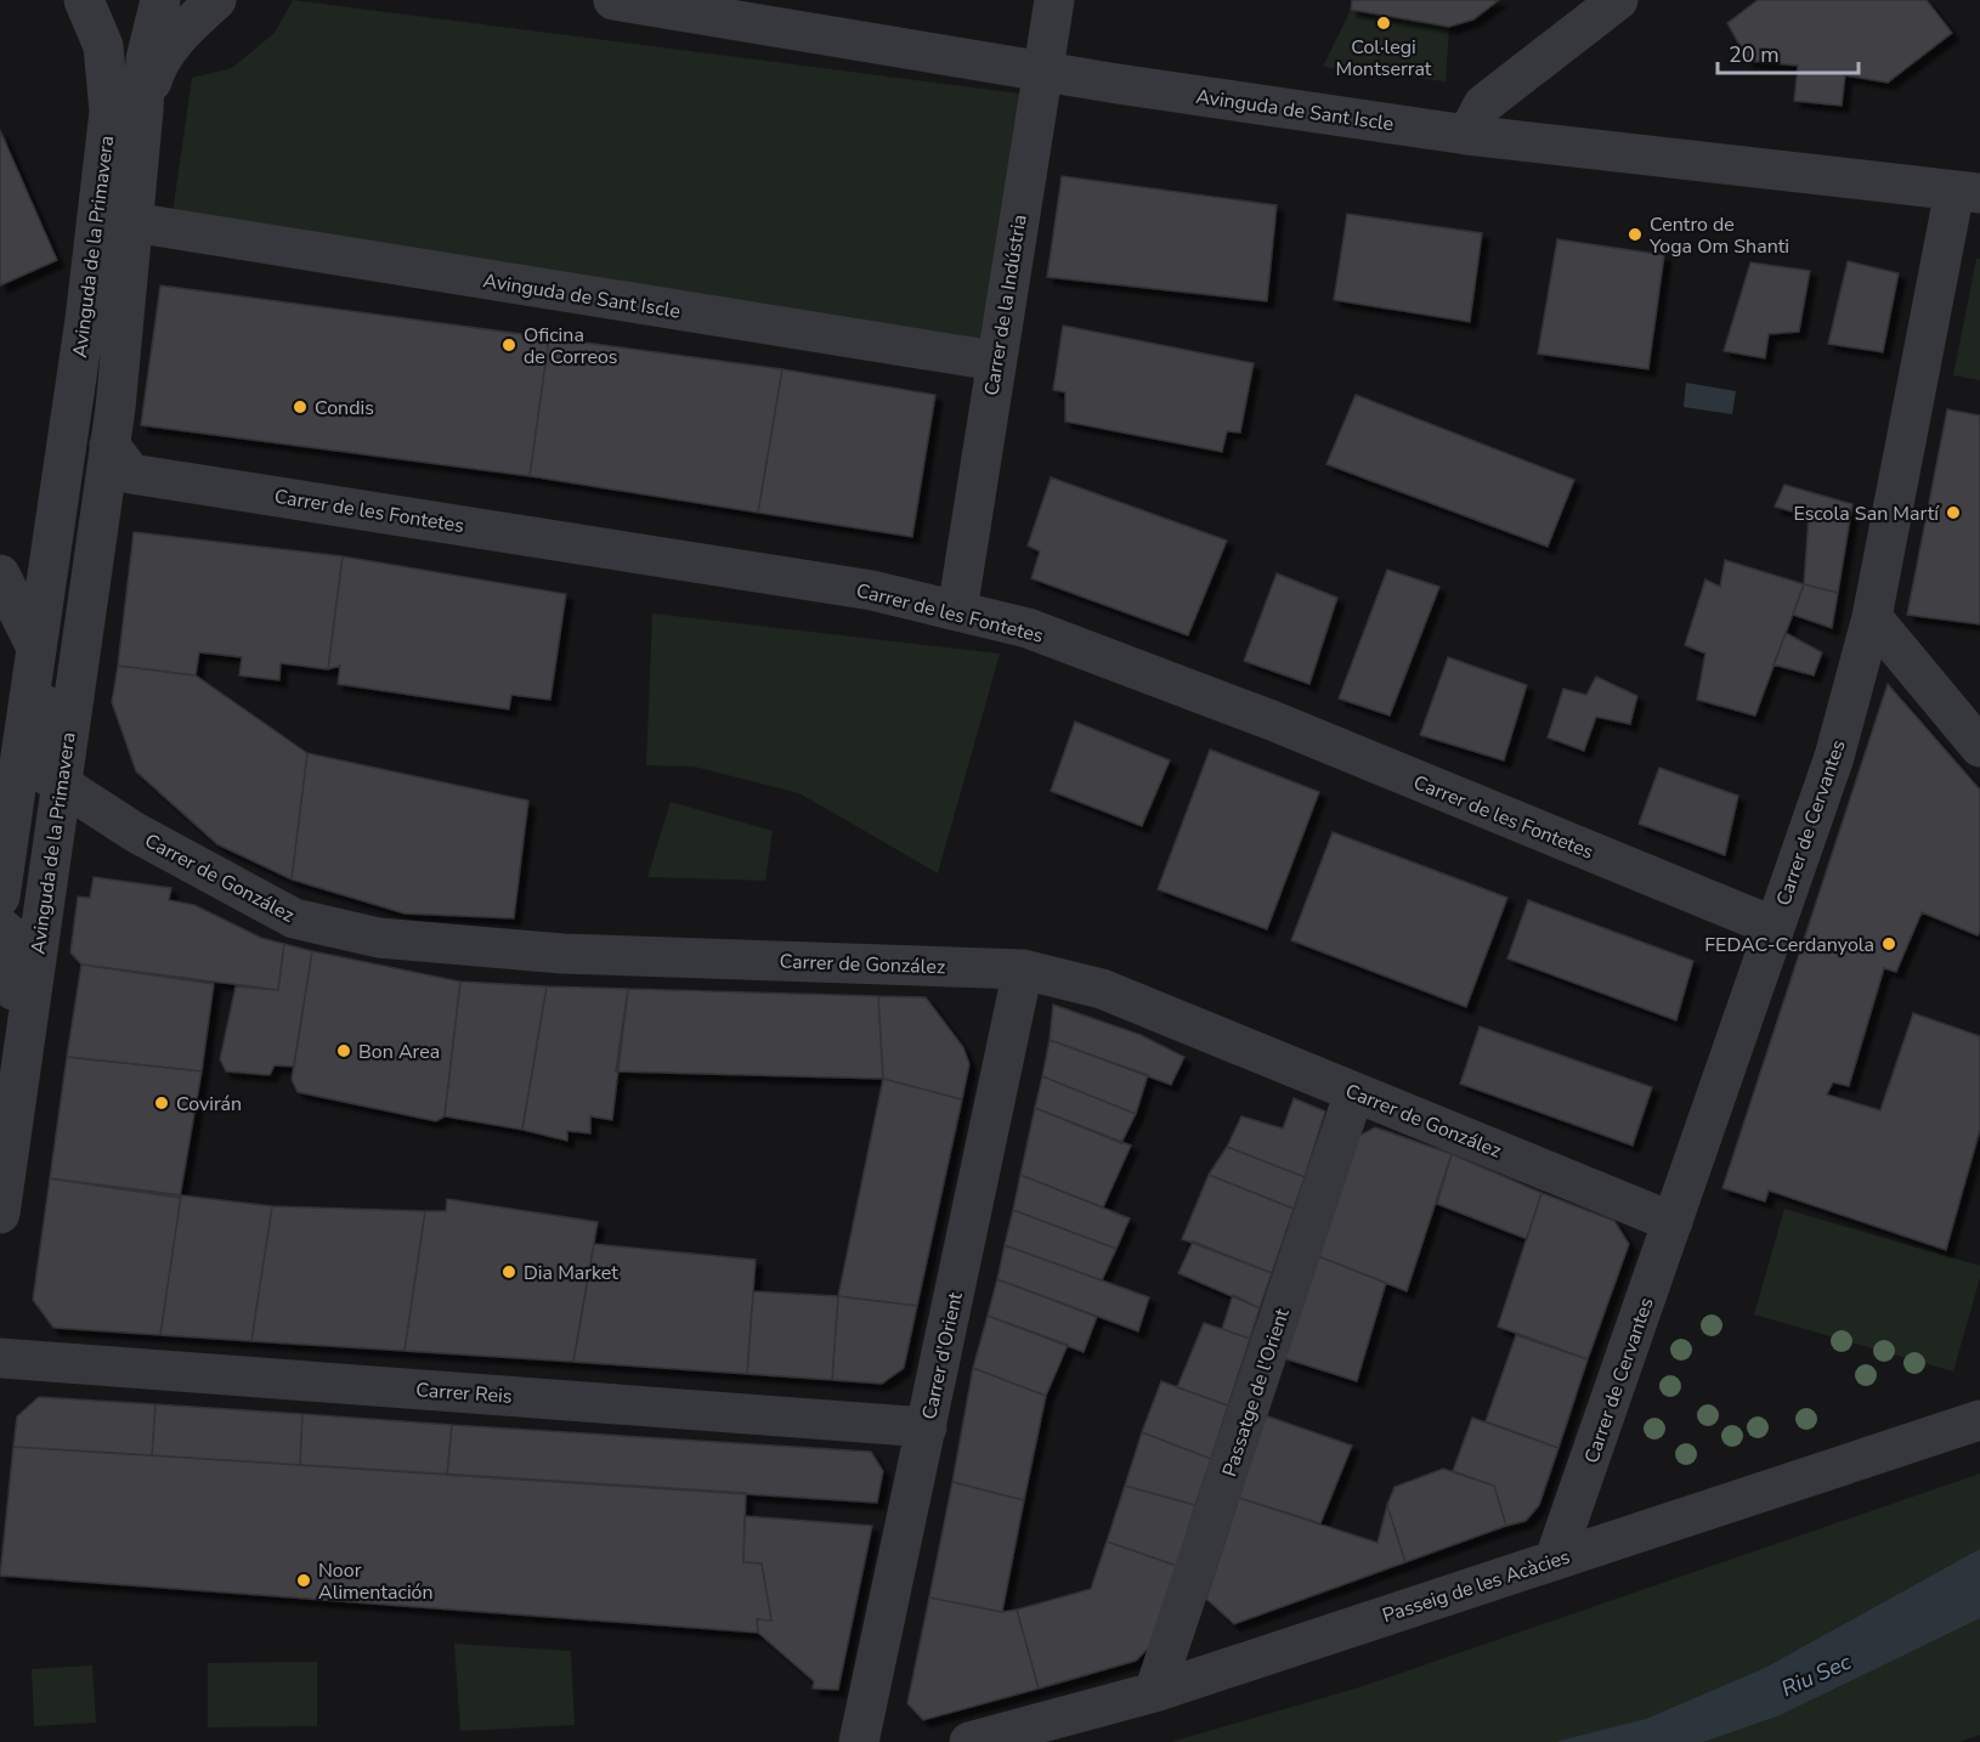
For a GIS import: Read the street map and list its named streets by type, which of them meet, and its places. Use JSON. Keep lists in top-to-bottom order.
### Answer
{
  "streets": {
    "street": [
      "Avinguda de Sant Iscle",
      "Avinguda de la Primavera",
      "Carrer de la Indústria",
      "Carrer de les Fontetes",
      "Carrer de Cervantes",
      "Carrer de González",
      "Carrer d'Orient",
      "Carrer Reis",
      "Passatge de l'Orient",
      "Passeig de les Acàcies"
    ]
  },
  "crossings": [
    ["Avinguda de Sant Iscle", "Avinguda de la Primavera"],
    ["Avinguda de Sant Iscle", "Carrer de la Indústria"],
    ["Avinguda de Sant Iscle", "Carrer de Cervantes"],
    ["Avinguda de la Primavera", "Carrer de les Fontetes"],
    ["Avinguda de la Primavera", "Carrer de González"],
    ["Carrer de la Indústria", "Carrer de les Fontetes"],
    ["Carrer de les Fontetes", "Carrer de Cervantes"],
    ["Carrer de Cervantes", "Carrer de González"],
    ["Carrer de Cervantes", "Passeig de les Acàcies"],
    ["Carrer de González", "Carrer d'Orient"],
    ["Carrer de González", "Passatge de l'Orient"],
    ["Carrer d'Orient", "Carrer Reis"],
    ["Passatge de l'Orient", "Passeig de les Acàcies"]
  ],
  "water": ["Riu Sec"],
  "places": [
    "Col·legi Montserrat",
    "Centro de Yoga Om Shanti",
    "Oficina de Correos",
    "Condis",
    "Escola San Martí",
    "FEDAC-Cerdanyola",
    "Bon Area",
    "Covirán",
    "Dia Market",
    "Noor Alimentación"
  ],
  "scale_bar": "20 m"
}
